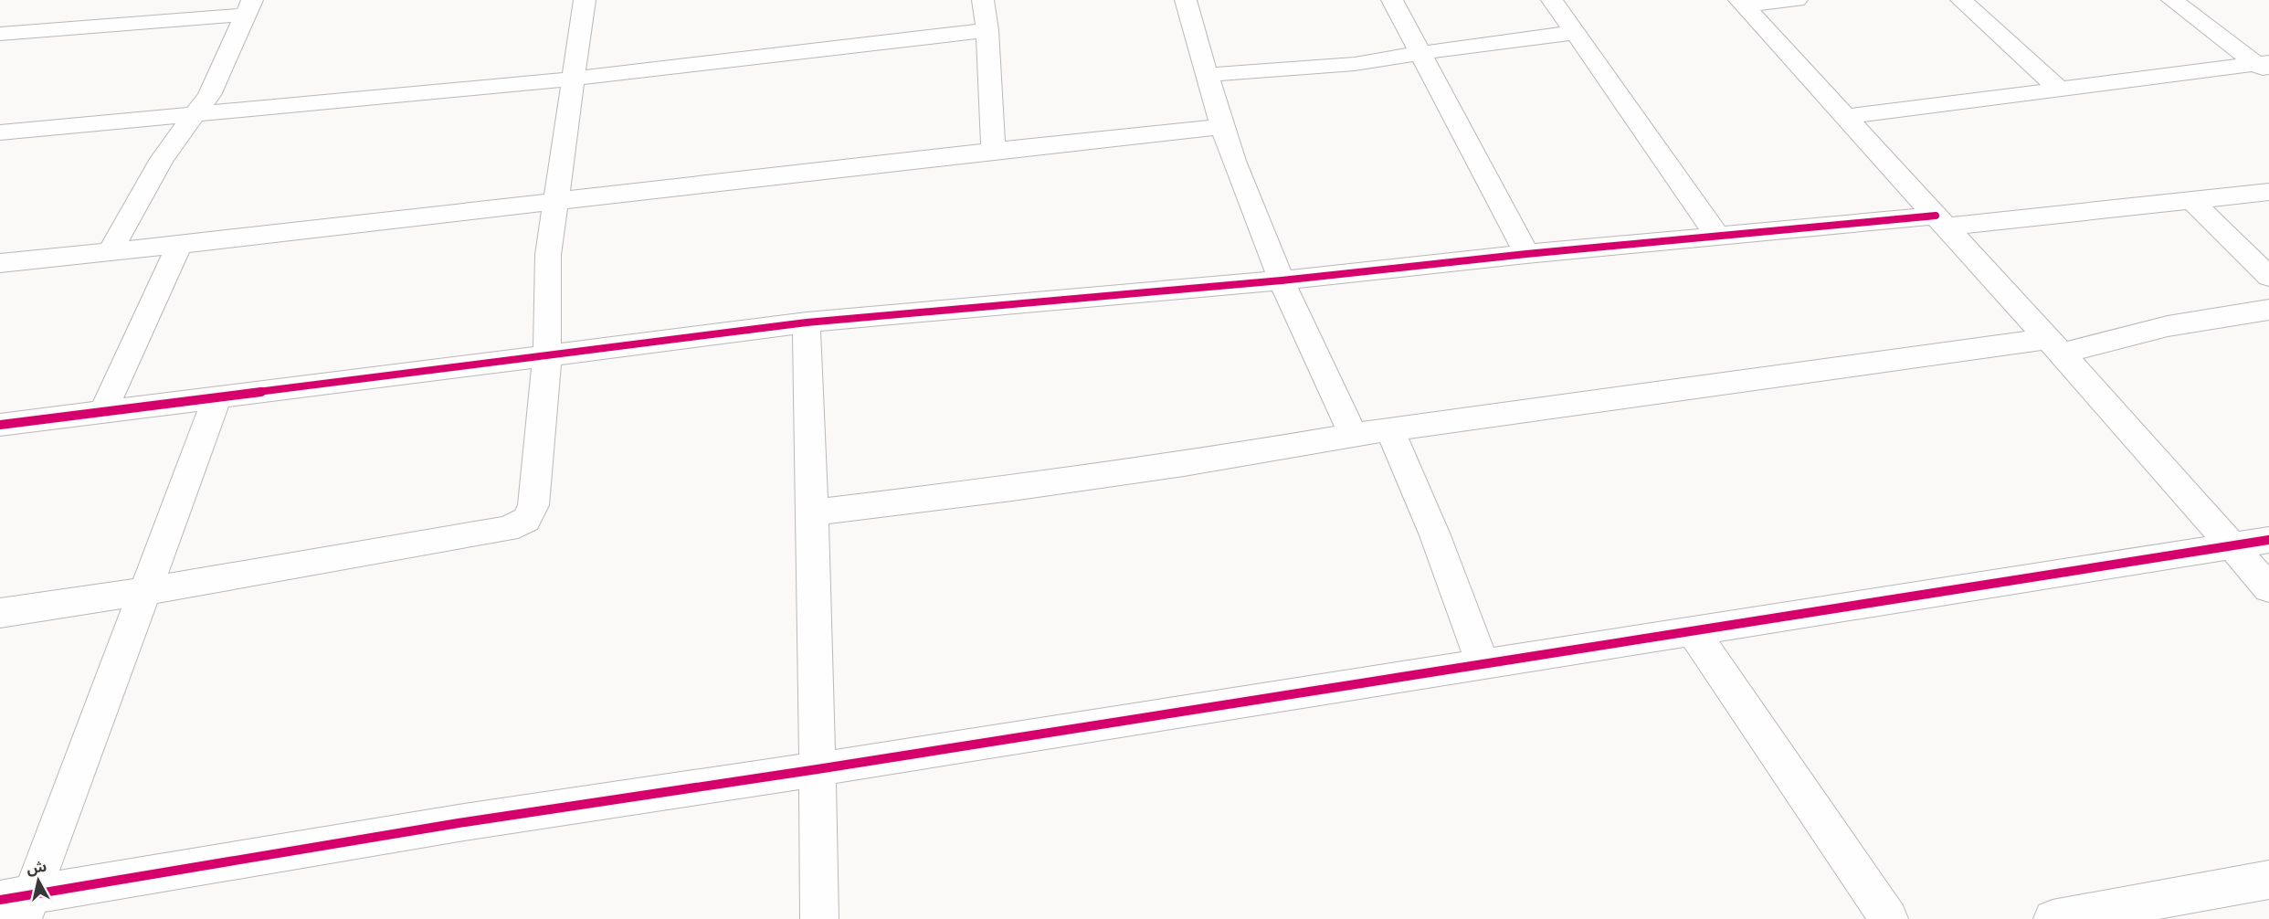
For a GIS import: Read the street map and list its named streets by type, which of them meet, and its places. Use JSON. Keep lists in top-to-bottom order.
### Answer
{
  "north": "top"
}
